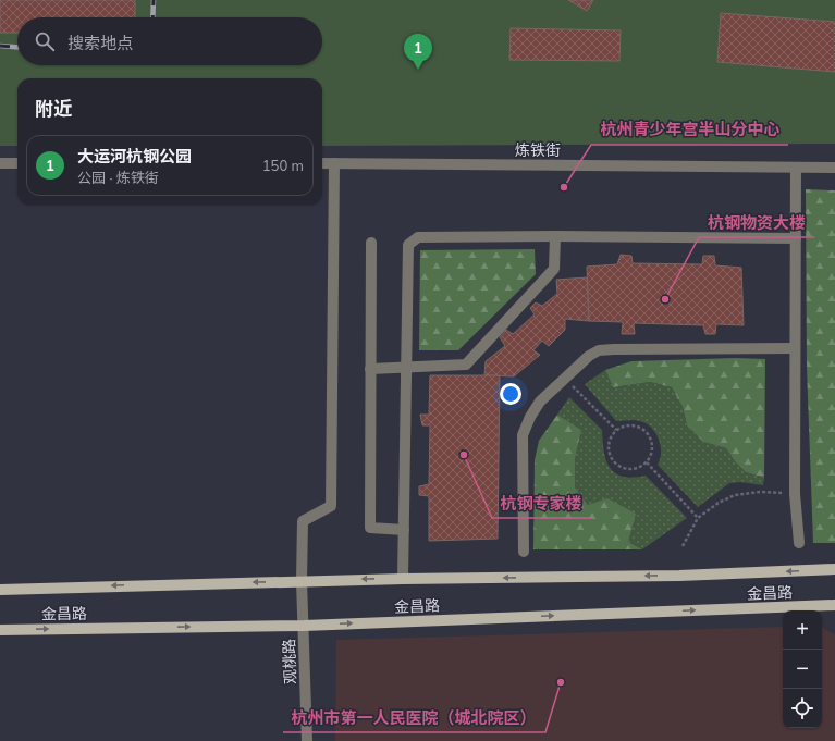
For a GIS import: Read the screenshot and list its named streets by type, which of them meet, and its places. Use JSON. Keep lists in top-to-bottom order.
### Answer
{
  "streets": {
    "main road": ["金昌路"],
    "street": ["炼铁街", "观桃路"]
  },
  "crossings": [
    ["炼铁街", "观桃路"],
    ["金昌路", "观桃路"]
  ],
  "places": [
    "杭州青少年宫半山分中心",
    "杭钢物资大楼",
    "杭钢专家楼",
    "杭州市第一人民医院（城北院区）"
  ],
  "page": {
    "search": "搜索地点",
    "pins": "1",
    "heading": "附近",
    "list": [
      {
        "mark": "1",
        "name": "大运河杭钢公园",
        "note": "公园 · 炼铁街",
        "value": "150 m"
      }
    ],
    "map_buttons": ["+", "−"]
  }
}
